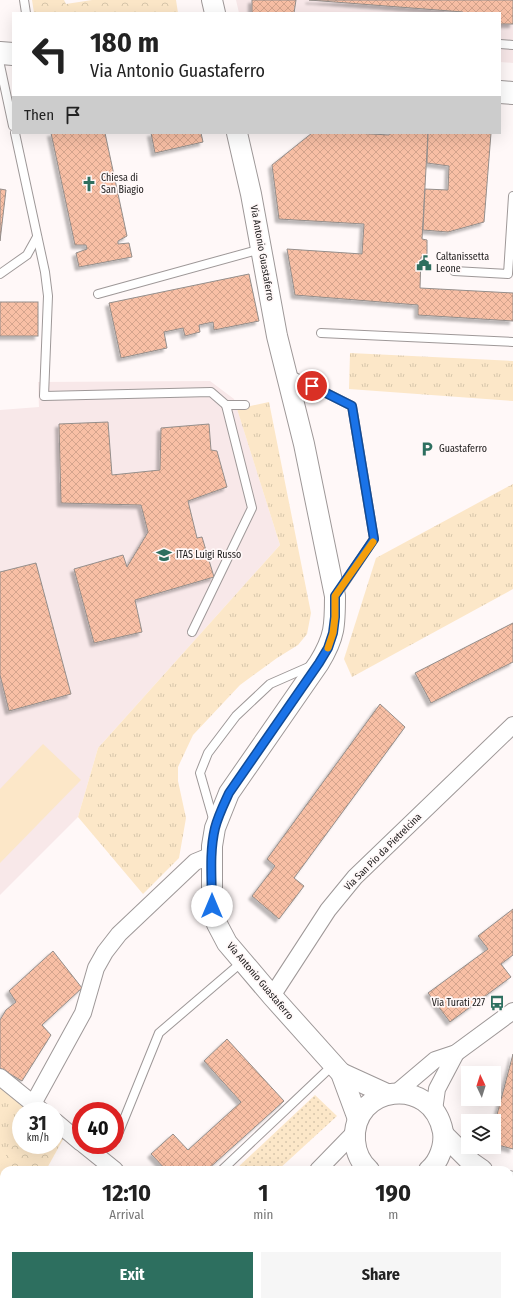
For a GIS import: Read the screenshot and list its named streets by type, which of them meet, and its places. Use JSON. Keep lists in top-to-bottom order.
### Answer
{
  "streets": {
    "street": ["Via Antonio Guastaferro", "Via San Pio da Pietrelcina"]
  },
  "crossings": [
    ["Via Antonio Guastaferro", "Via San Pio da Pietrelcina"]
  ],
  "places": {
    "church": ["Chiesa di San Biagio"],
    "public building": ["Caltanissetta Leone"],
    "parking": ["Guastaferro"],
    "school or university": ["ITAS Luigi Russo"],
    "bus stop": ["Via Turati 227"]
  },
  "north": "top",
  "page": {
    "turn": ["180 m", "Via Antonio Guastaferro"],
    "then": "Then",
    "speed": "31 km/h",
    "limit": "40",
    "eta": [
      "12:10",
      "Arrival",
      "1",
      "min",
      "190",
      "m"
    ],
    "buttons": ["Exit", "Share"]
  }
}
